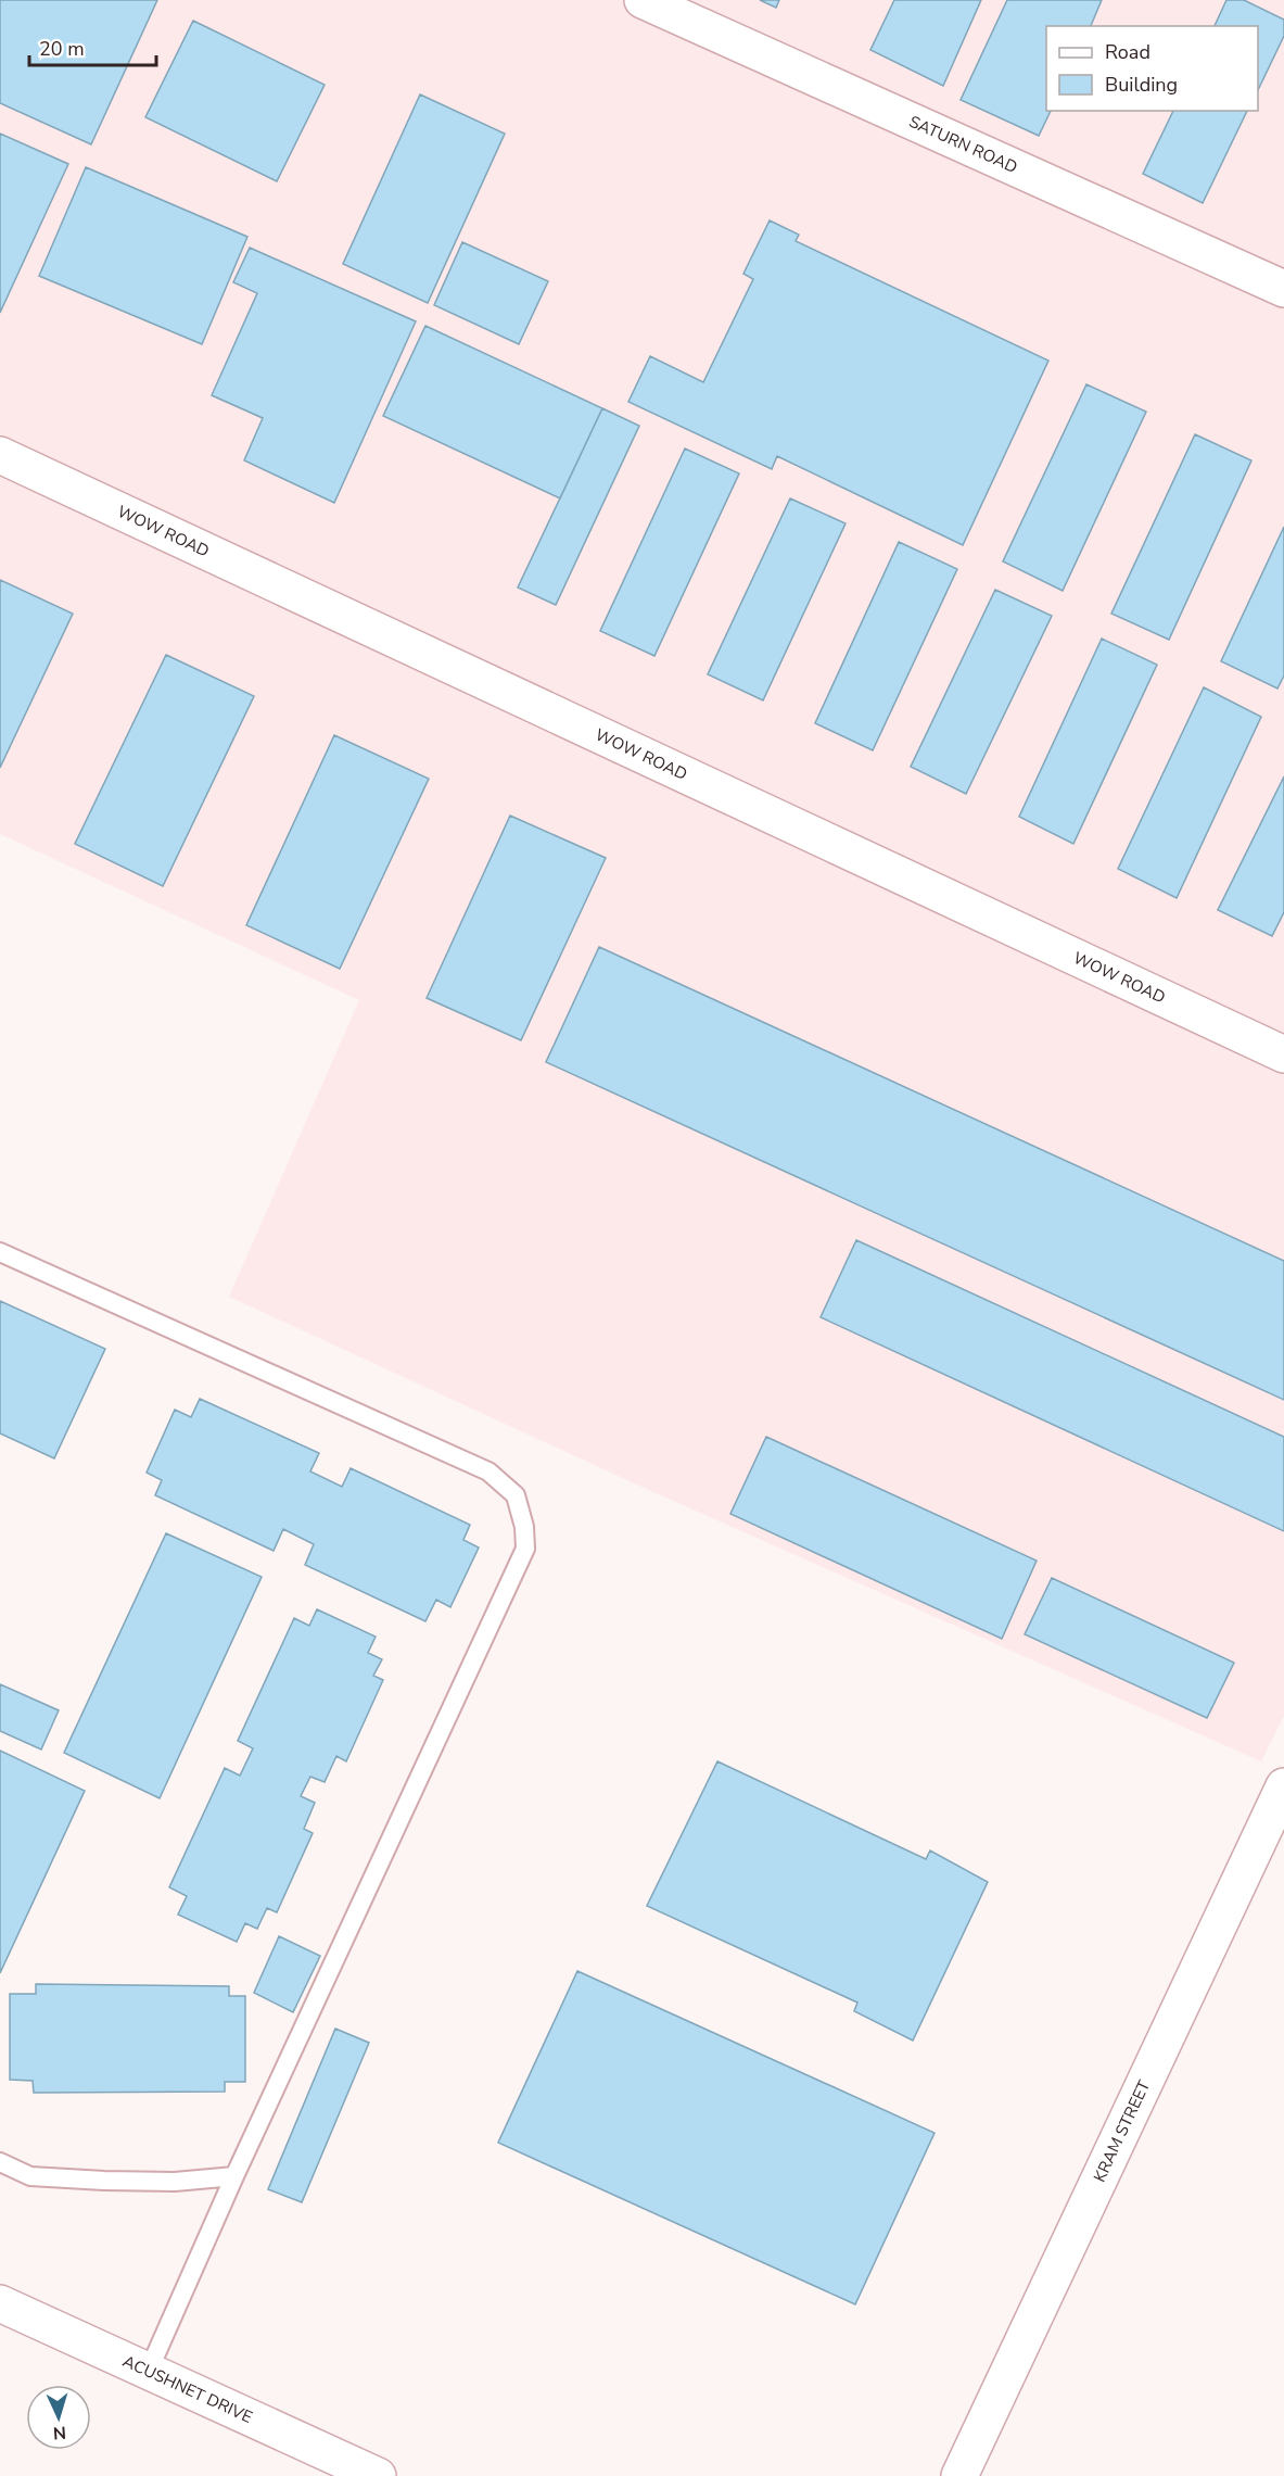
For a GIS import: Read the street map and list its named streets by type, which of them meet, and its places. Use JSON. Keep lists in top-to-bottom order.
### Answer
{
  "streets": {
    "street": [
      "SATURN ROAD",
      "WOW ROAD",
      "KRAM STREET",
      "ACUSHNET DRIVE"
    ]
  },
  "legend": ["Road", "Building"],
  "scale_bar": "20 m",
  "north": "bottom"
}
